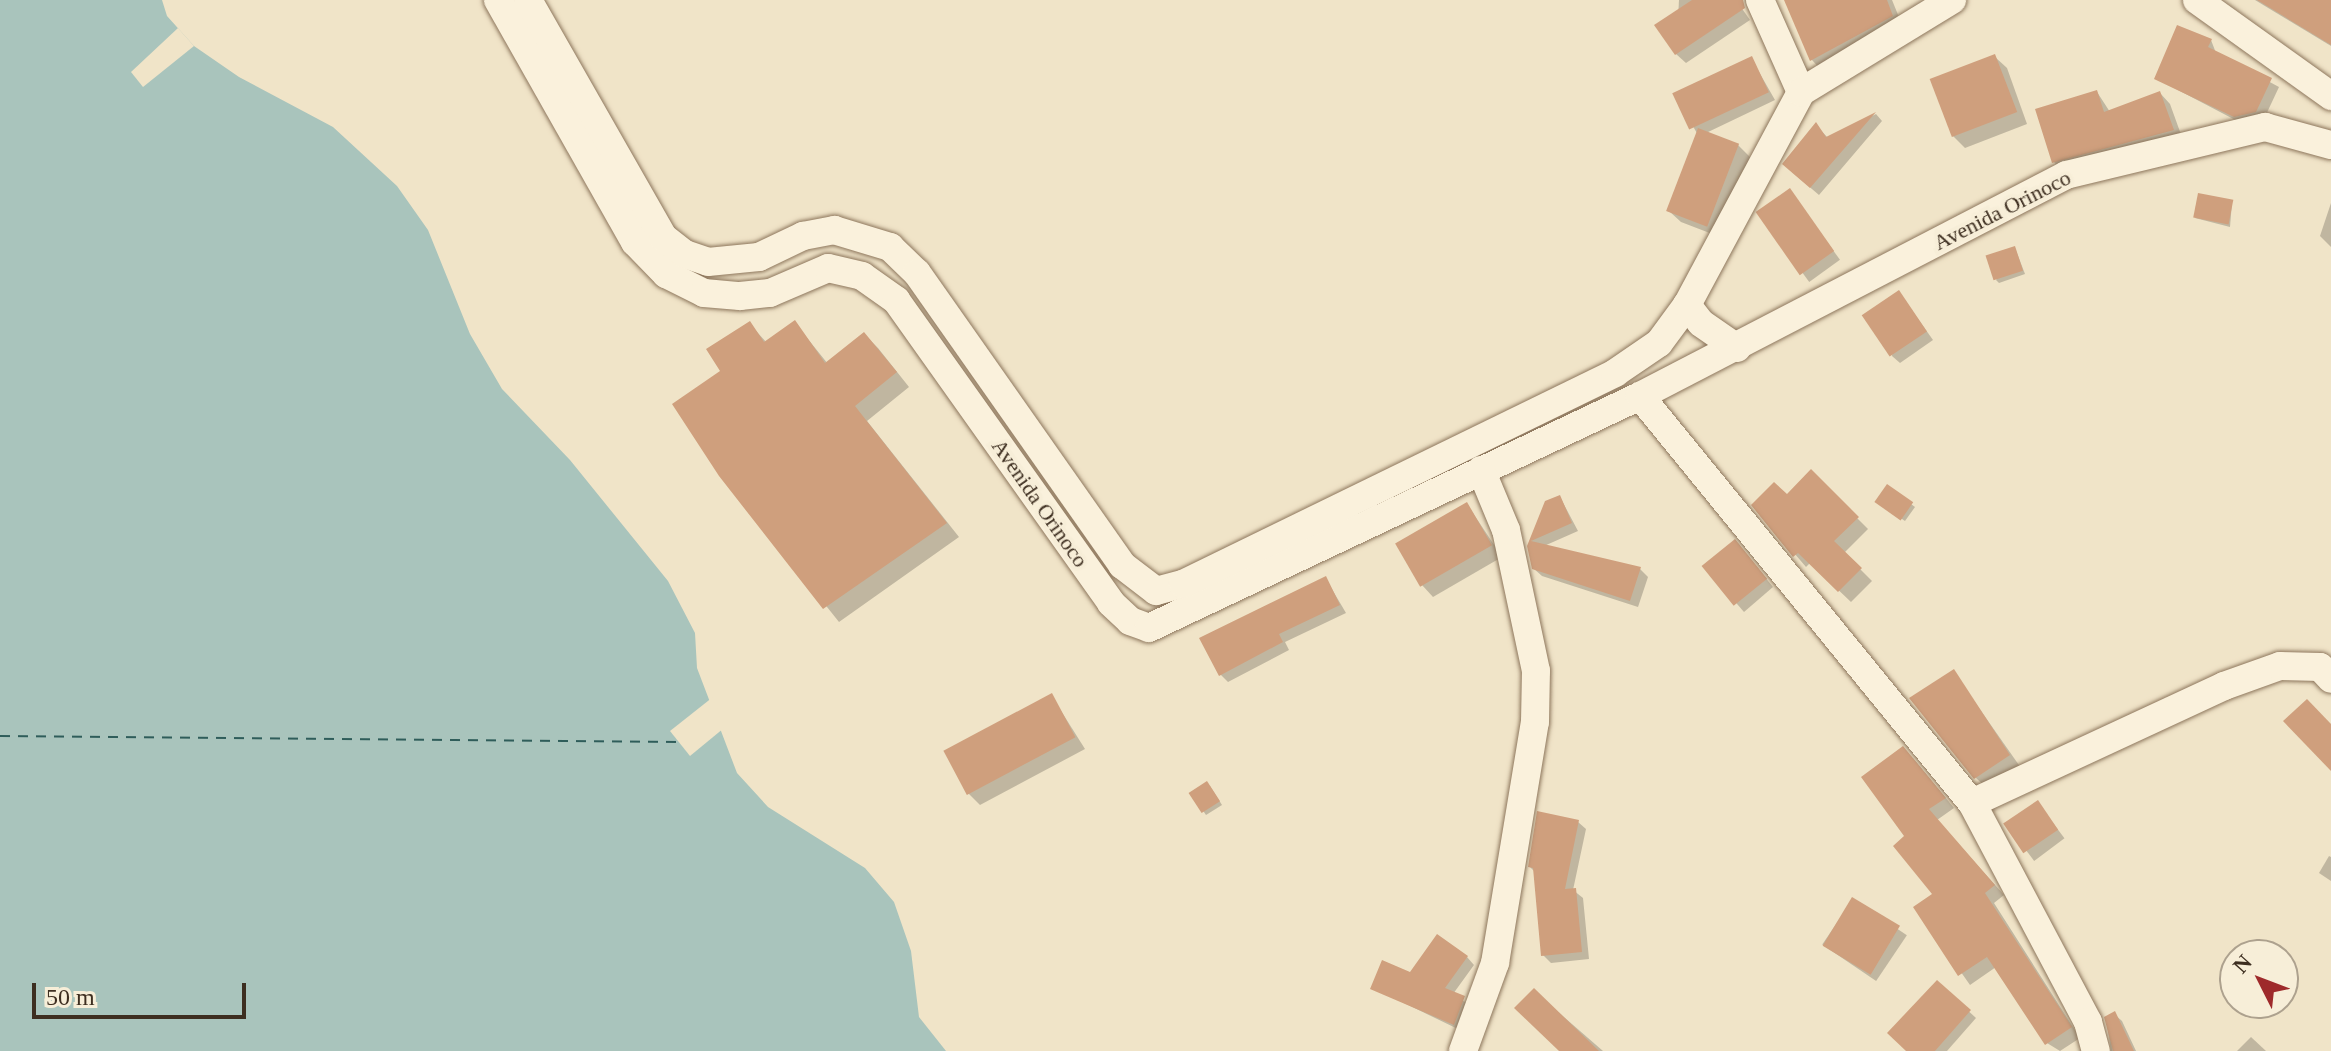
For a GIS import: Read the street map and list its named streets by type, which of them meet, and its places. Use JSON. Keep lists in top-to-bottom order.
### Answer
{
  "streets": {
    "street": ["Avenida Orinoco"]
  },
  "scale_bar": "50 m",
  "north": "top left"
}
